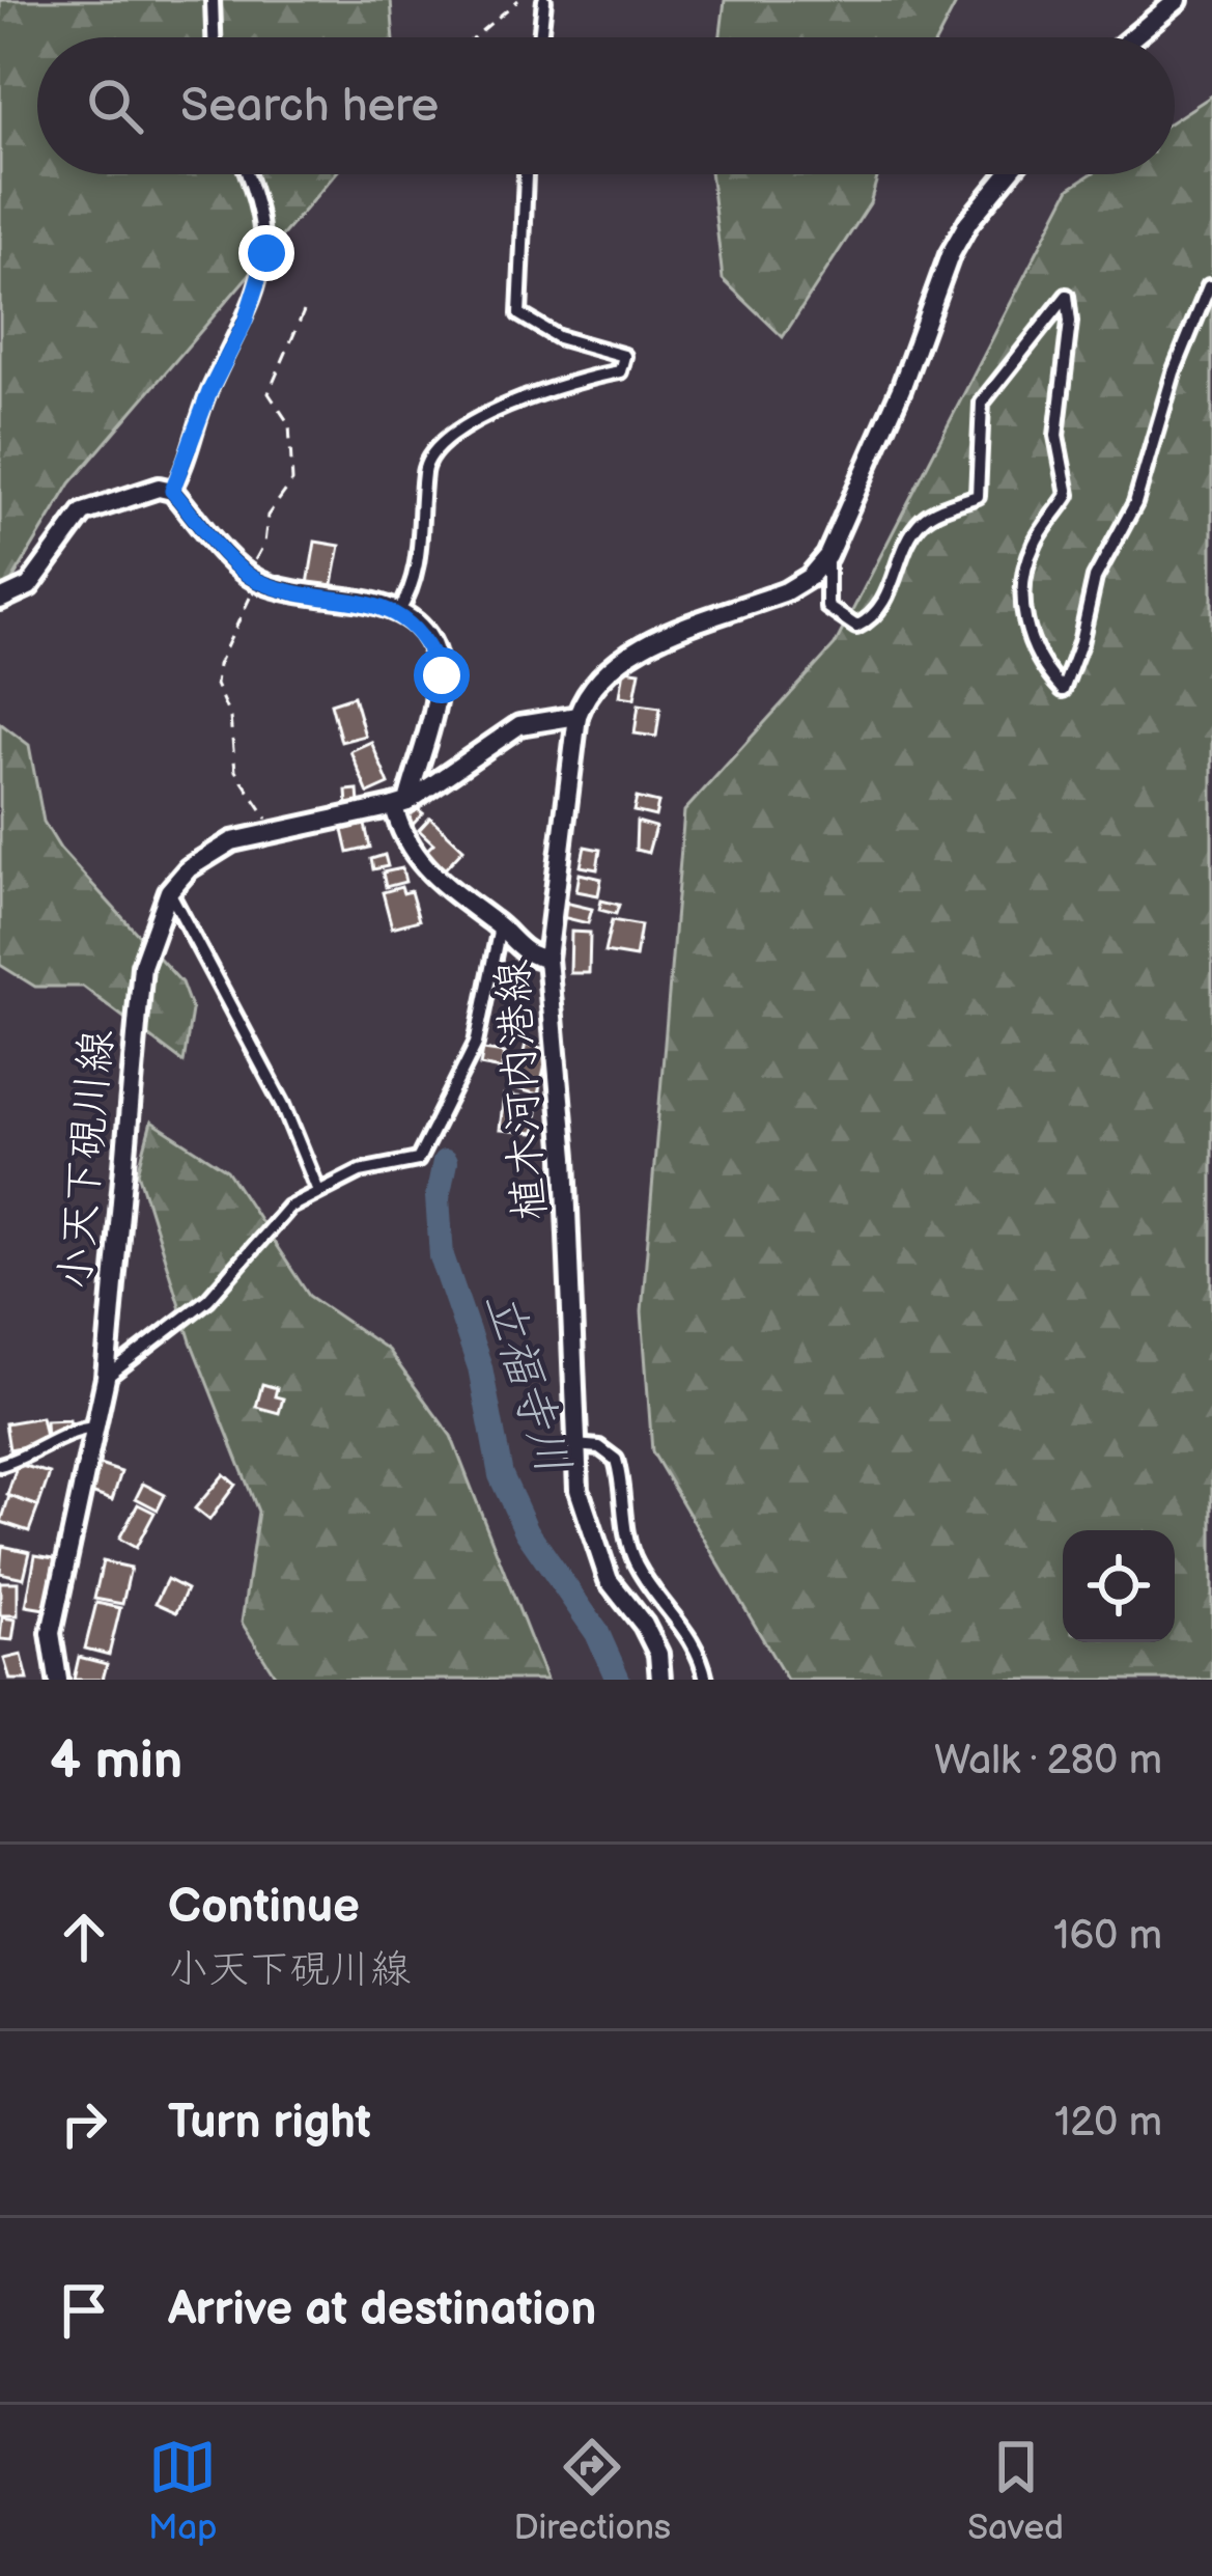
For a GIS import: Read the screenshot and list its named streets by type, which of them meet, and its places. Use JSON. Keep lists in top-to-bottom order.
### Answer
{
  "streets": {
    "main road": ["植木河内港線", "小天下硯川線"]
  },
  "water": ["立福寺川"],
  "page": {
    "search": "Search here",
    "heading": ["4 min", "Walk · 280 m"],
    "list": [
      ["Continue", "小天下硯川線", "160 m"],
      ["Turn right", "120 m"],
      "Arrive at destination"
    ],
    "nav": ["Map", "Directions", "Saved"]
  }
}
